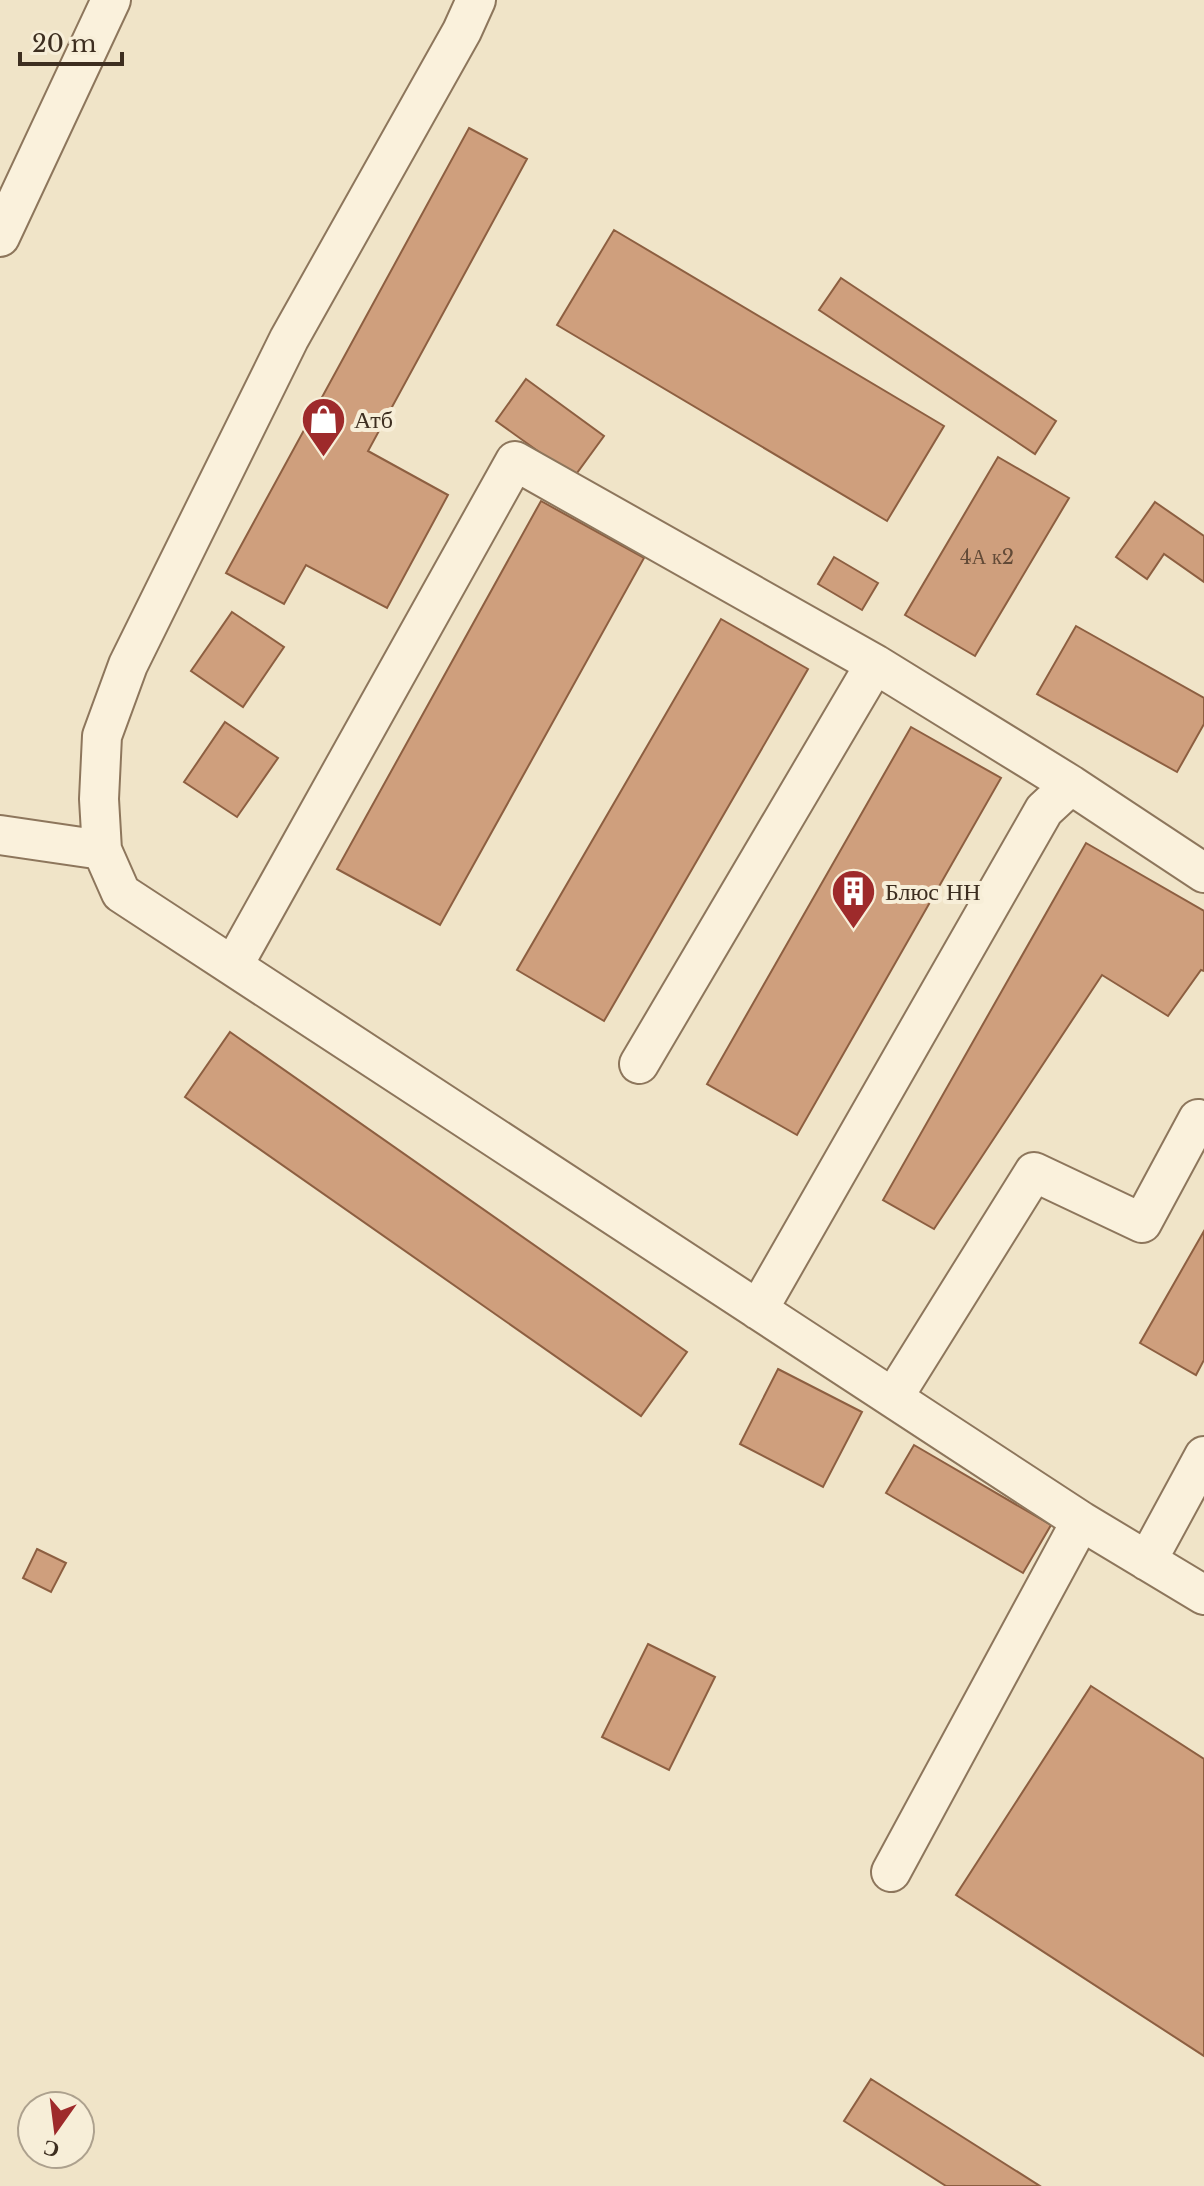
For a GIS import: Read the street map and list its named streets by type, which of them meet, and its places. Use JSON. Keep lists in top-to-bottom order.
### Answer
{
  "places": {
    "shop": ["Атб"],
    "building": ["Блюс НН"]
  },
  "house_numbers": ["4А к2"],
  "scale_bar": "20 m",
  "north": "bottom"
}
